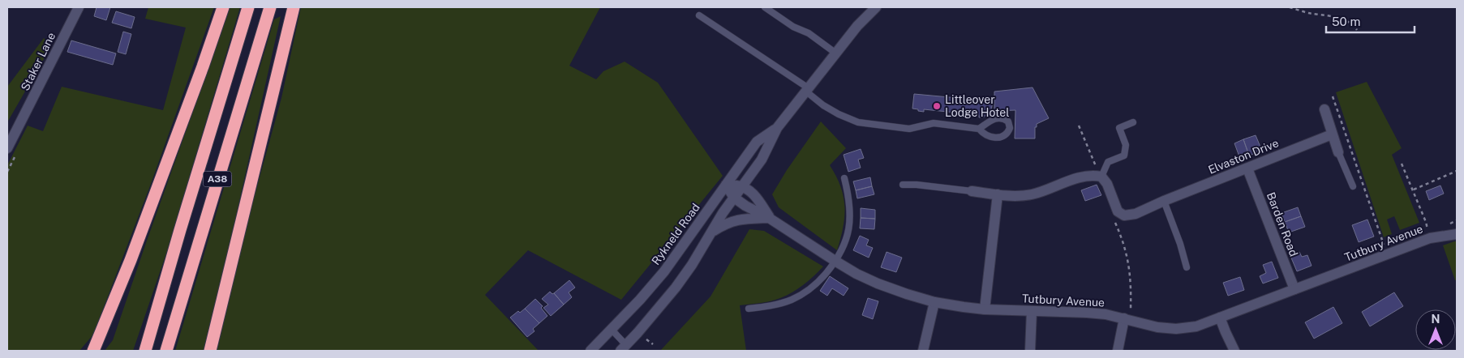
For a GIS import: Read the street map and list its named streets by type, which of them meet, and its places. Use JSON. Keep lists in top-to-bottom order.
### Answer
{
  "streets": {
    "highway": ["A38"],
    "street": [
      "Staker Lane",
      "Elvaston Drive",
      "Barden Road",
      "Rykneld Road",
      "Tutbury Avenue"
    ]
  },
  "crossings": [
    ["Elvaston Drive", "Barden Road"],
    ["Barden Road", "Tutbury Avenue"],
    ["Rykneld Road", "Tutbury Avenue"]
  ],
  "places": ["Littleover Lodge Hotel"],
  "scale_bar": "50 m",
  "north": "top"
}
